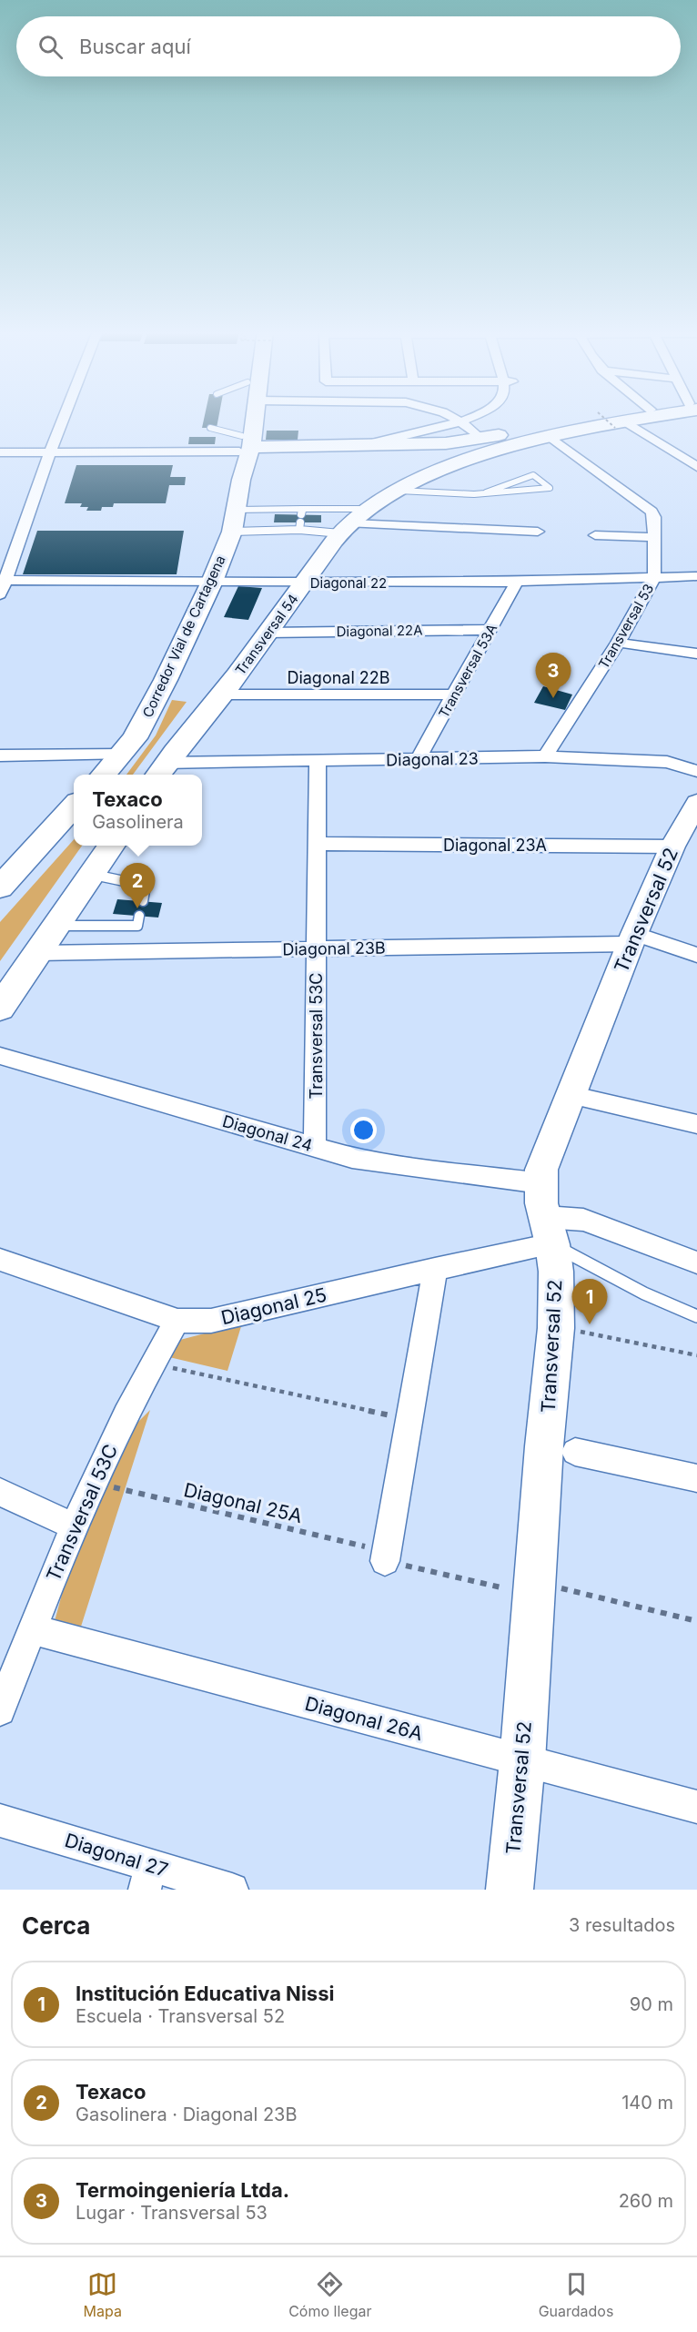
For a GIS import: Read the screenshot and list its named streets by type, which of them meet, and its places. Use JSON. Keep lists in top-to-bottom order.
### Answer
{
  "streets": {
    "main road": ["Transversal 54", "Corredor Vial de Cartagena"],
    "street": [
      "Diagonal 22",
      "Transversal 53",
      "Diagonal 22A",
      "Transversal 53A",
      "Diagonal 22B",
      "Diagonal 23",
      "Diagonal 23A",
      "Transversal 52",
      "Diagonal 23B",
      "Transversal 53C",
      "Diagonal 24",
      "Diagonal 25",
      "Diagonal 26A",
      "Diagonal 27"
    ],
    "path": ["Diagonal 25A"]
  },
  "crossings": [
    ["Diagonal 22", "Transversal 53"],
    ["Diagonal 22", "Transversal 54"],
    ["Diagonal 22", "Corredor Vial de Cartagena"],
    ["Diagonal 22", "Transversal 53A"],
    ["Transversal 53", "Diagonal 23"],
    ["Diagonal 22A", "Transversal 54"],
    ["Diagonal 22A", "Transversal 53A"],
    ["Transversal 54", "Diagonal 22B"],
    ["Transversal 54", "Diagonal 23"],
    ["Transversal 53A", "Diagonal 22B"],
    ["Transversal 53A", "Diagonal 23"],
    ["Diagonal 23", "Transversal 53C"],
    ["Diagonal 23A", "Transversal 52"],
    ["Diagonal 23A", "Transversal 53C"],
    ["Transversal 52", "Diagonal 23B"],
    ["Transversal 52", "Diagonal 24"],
    ["Transversal 52", "Diagonal 25"],
    ["Transversal 52", "Diagonal 25A"],
    ["Transversal 52", "Diagonal 26A"],
    ["Diagonal 23B", "Transversal 53C"],
    ["Transversal 53C", "Diagonal 24"],
    ["Transversal 53C", "Diagonal 25"],
    ["Transversal 53C", "Diagonal 25A"],
    ["Transversal 53C", "Diagonal 26A"],
    ["Diagonal 24", "Diagonal 25"]
  ],
  "page": {
    "search": "Buscar aquí",
    "pins": ["3", "2", "1"],
    "popup": ["Texaco", "Gasolinera"],
    "heading": ["Cerca", "3 resultados"],
    "list": [
      {
        "mark": "1",
        "name": "Institución Educativa Nissi",
        "note": "Escuela · Transversal 52",
        "value": "90 m"
      },
      {
        "mark": "2",
        "name": "Texaco",
        "note": "Gasolinera · Diagonal 23B",
        "value": "140 m"
      },
      {
        "mark": "3",
        "name": "Termoingeniería Ltda.",
        "note": "Lugar · Transversal 53",
        "value": "260 m"
      }
    ],
    "nav": ["Mapa", "Cómo llegar", "Guardados"]
  }
}
